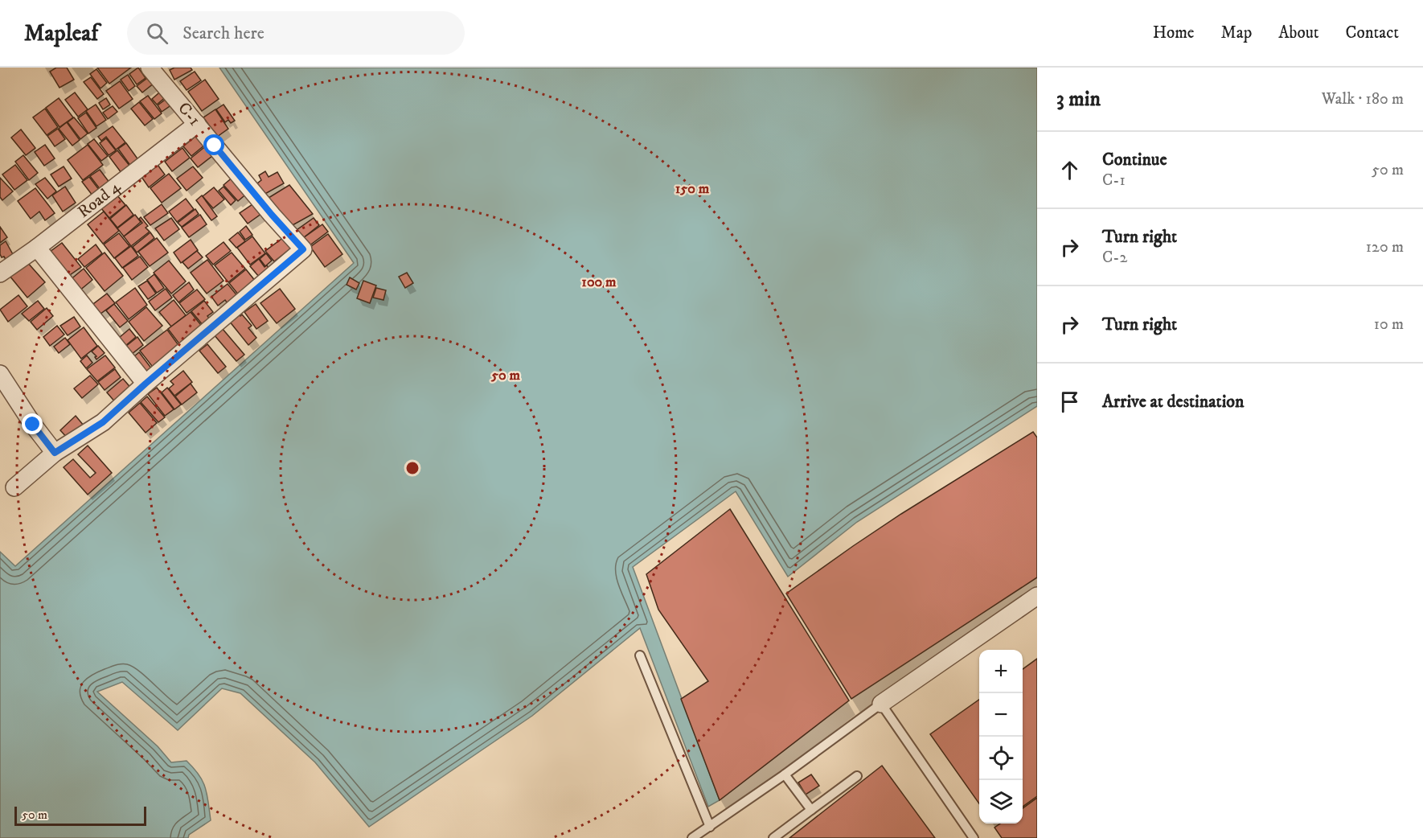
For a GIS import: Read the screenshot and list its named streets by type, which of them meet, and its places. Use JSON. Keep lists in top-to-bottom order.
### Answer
{
  "streets": {
    "street": ["C-1", "Road 4"]
  },
  "crossings": [
    ["C-1", "Road 4"]
  ],
  "scale_bar": "50 m",
  "page": {
    "header": "Mapleaf",
    "search": "Search here",
    "nav": [
      "Home",
      "Map",
      "About",
      "Contact"
    ],
    "heading": ["3 min", "Walk · 180 m"],
    "list": [
      ["Continue", "C-1", "50 m"],
      ["Turn right", "C-2", "120 m"],
      ["Turn right", "10 m"],
      "Arrive at destination"
    ],
    "map_buttons": ["+", "−"],
    "scale": "50 m"
  },
  "rings": ["150 m", "100 m", "50 m"]
}
